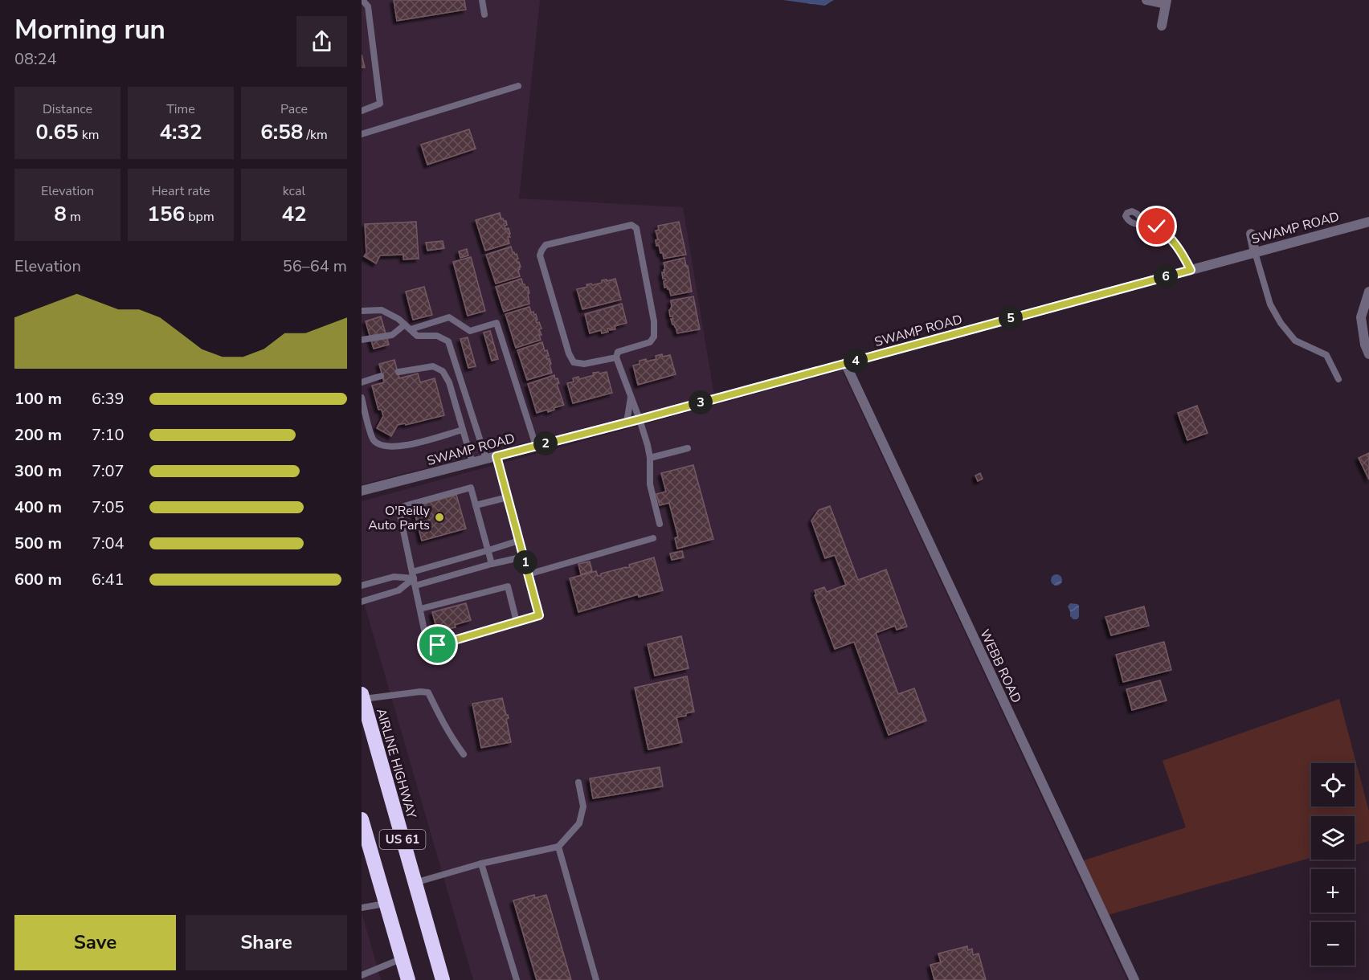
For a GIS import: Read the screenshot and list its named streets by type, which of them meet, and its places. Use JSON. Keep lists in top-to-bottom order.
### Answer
{
  "streets": {
    "highway": ["AIRLINE HIGHWAY", "US 61"],
    "street": ["SWAMP ROAD", "WEBB ROAD"]
  },
  "crossings": [
    ["SWAMP ROAD", "WEBB ROAD"]
  ],
  "places": ["O'Reilly Auto Parts"],
  "page": {
    "heading": ["Morning run", "08:24"],
    "stats": [
      ["Distance", "0.65 km"],
      ["Time", "4:32"],
      ["Pace", "6:58 /km"],
      ["Elevation", "8 m"],
      ["Heart rate", "156 bpm"],
      ["kcal", "42"]
    ],
    "chart": ["Elevation", "56–64 m"],
    "pins": [
      "6",
      "5",
      "4",
      "3",
      "2",
      "1"
    ],
    "list": [
      {
        "name": "100 m",
        "note": "6:39"
      },
      {
        "name": "200 m",
        "note": "7:10"
      },
      {
        "name": "300 m",
        "note": "7:07"
      },
      {
        "name": "400 m",
        "note": "7:05"
      },
      {
        "name": "500 m",
        "note": "7:04"
      },
      {
        "name": "600 m",
        "note": "6:41"
      }
    ],
    "map_buttons": ["+", "−"],
    "buttons": ["Save", "Share"]
  }
}
